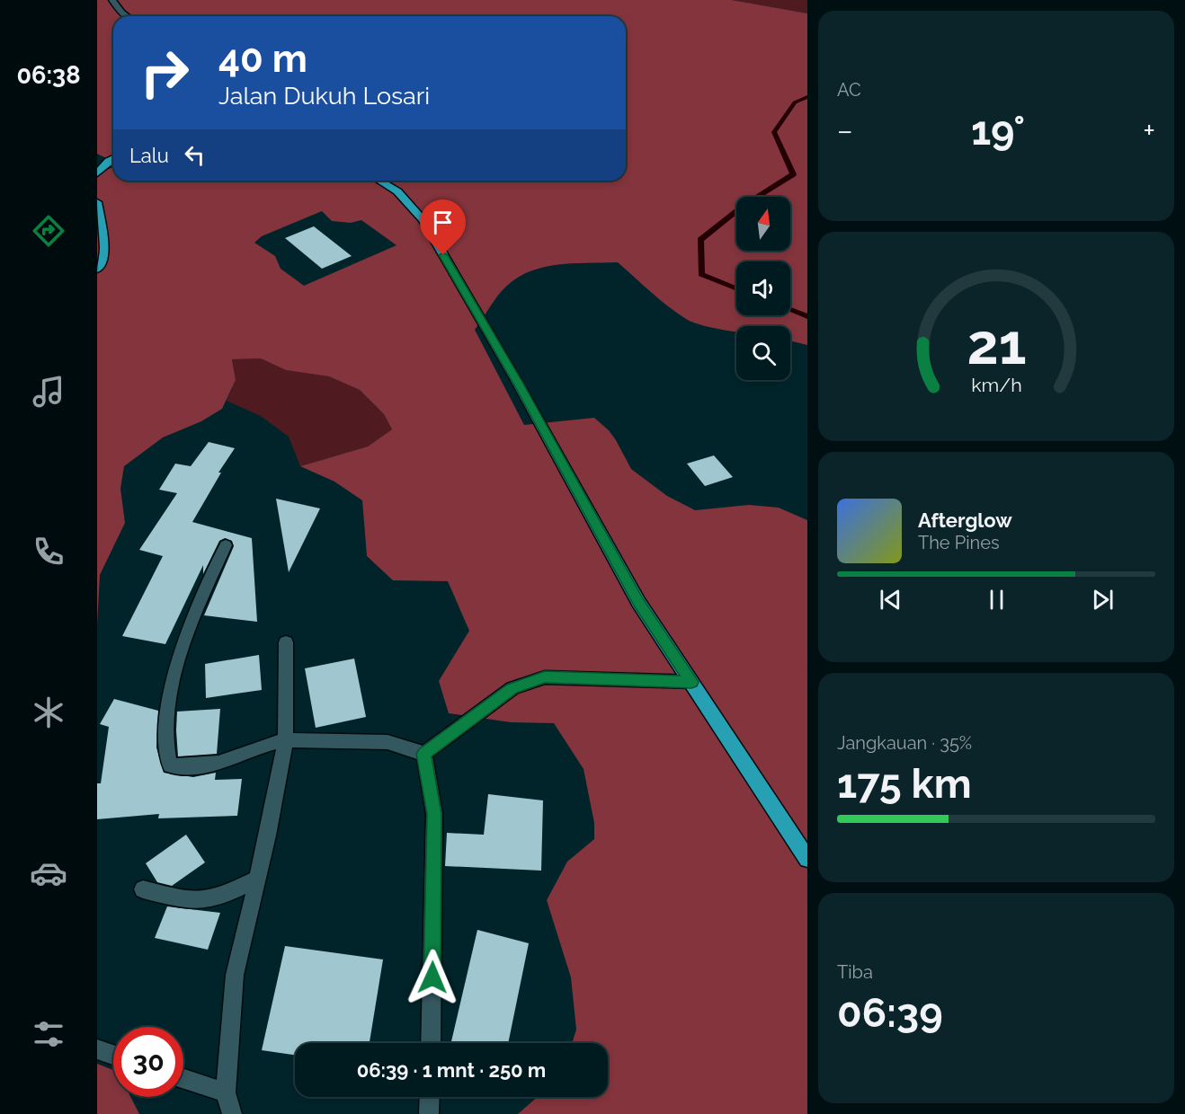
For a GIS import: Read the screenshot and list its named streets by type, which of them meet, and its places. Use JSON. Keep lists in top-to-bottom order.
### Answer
{
  "north": "top",
  "page": {
    "tabs": "06:38",
    "tile": [
      "AC",
      ["Jangkauan · 35%", "175 km"],
      ["Tiba", "06:39"]
    ],
    "turn": ["40 m", "Jalan Dukuh Losari"],
    "heat": ["−", "19°", "+"],
    "then": "Lalu",
    "song": ["Afterglow", "The Pines"],
    "limit": "30",
    "trip": "06:39 · 1 mnt · 250 m",
    "gauge": ["21", "km/h"]
  }
}
